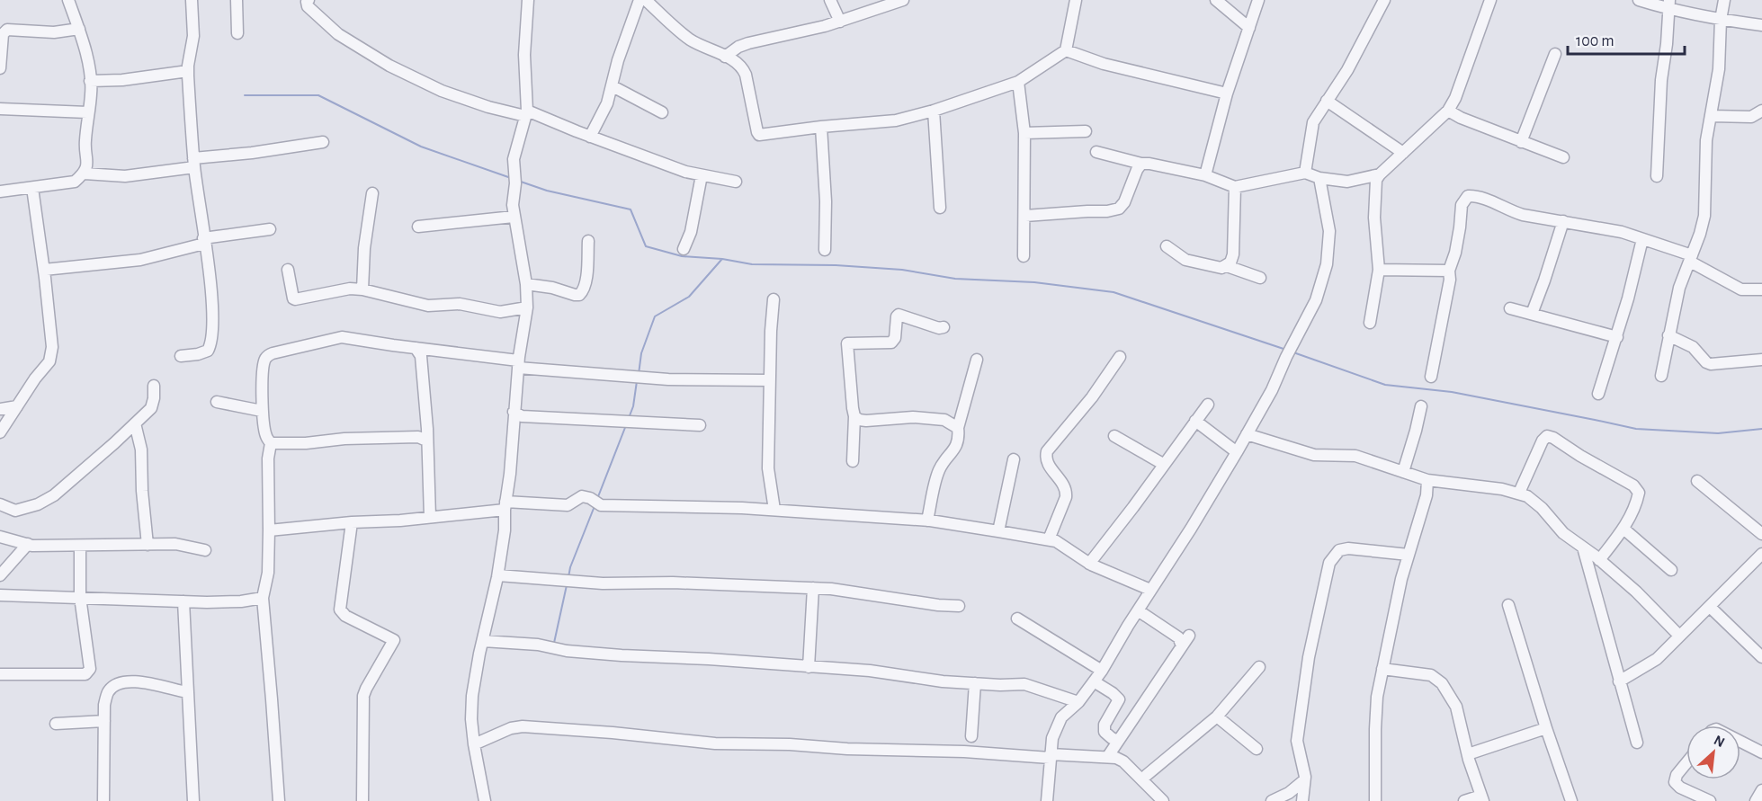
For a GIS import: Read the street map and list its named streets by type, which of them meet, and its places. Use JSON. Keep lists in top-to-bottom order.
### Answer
{
  "scale_bar": "100 m",
  "north": "top right"
}
